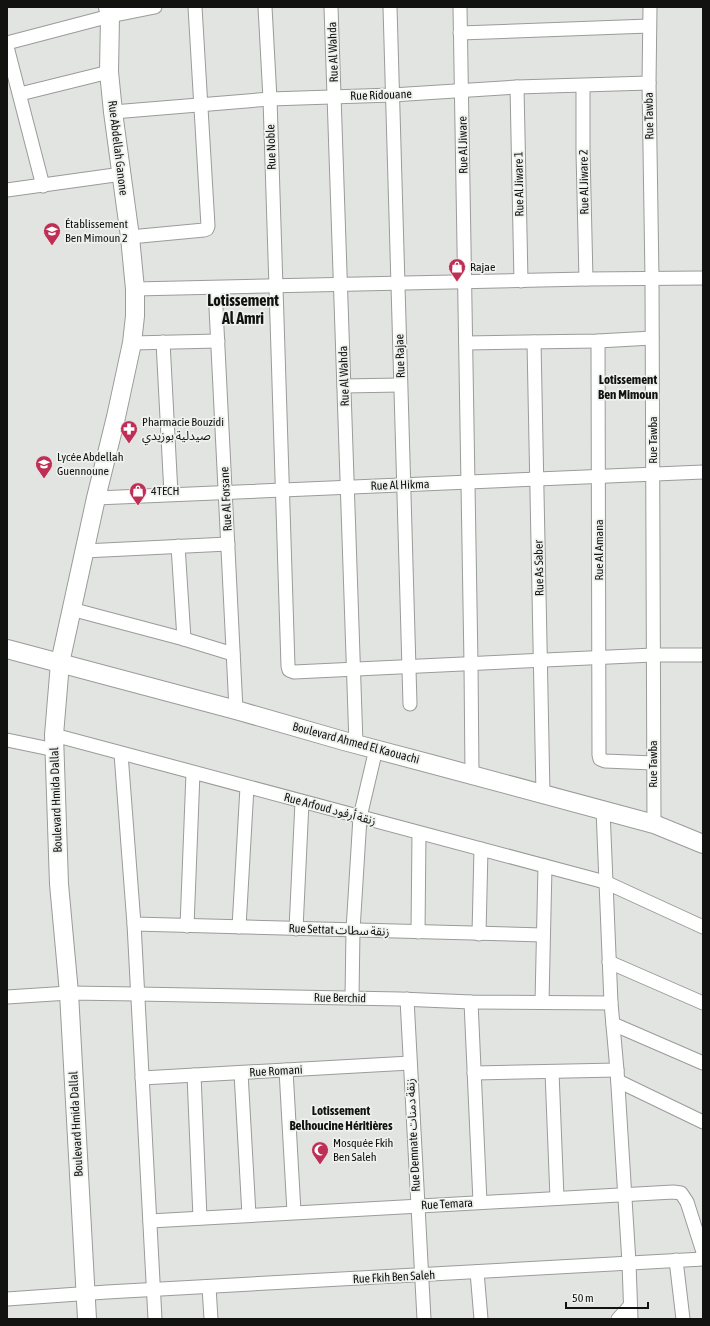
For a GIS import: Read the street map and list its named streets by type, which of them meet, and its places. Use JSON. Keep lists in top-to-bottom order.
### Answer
{
  "streets": {
    "street": [
      "Rue Al Wahda",
      "Rue Ridouane",
      "Rue Tawba",
      "Rue Al Jiware",
      "Rue Noble",
      "Rue Abdellah Ganone",
      "Rue Al Jiware 2",
      "Rue Al Jiware 1",
      "Rue Rajae",
      "Rue Al Hikma",
      "Rue Al Forsane",
      "Rue Al Amana",
      "Rue As Saber",
      "Boulevard Ahmed El Kaouachi",
      "Boulevard Hmida Dallal",
      "Rue Arfoud زنقة أرفود",
      "Rue Settat زنقة سطات",
      "Rue Berchid",
      "Rue Romani",
      "Rue Demnate زنقة دمنات",
      "Rue Temara",
      "Rue Fkih Ben Saleh"
    ]
  },
  "crossings": [
    ["Rue Al Wahda", "Rue Ridouane"],
    ["Rue Al Wahda", "Rue Noble"],
    ["Rue Al Wahda", "Rue Al Hikma"],
    ["Rue Al Wahda", "Boulevard Ahmed El Kaouachi"],
    ["Rue Ridouane", "Rue Tawba"],
    ["Rue Ridouane", "Rue Al Jiware"],
    ["Rue Ridouane", "Rue Noble"],
    ["Rue Ridouane", "Rue Abdellah Ganone"],
    ["Rue Ridouane", "Rue Al Jiware 2"],
    ["Rue Ridouane", "Rue Al Jiware 1"],
    ["Rue Ridouane", "Rue Rajae"],
    ["Rue Tawba", "Rue Al Hikma"],
    ["Rue Tawba", "Rue Al Amana"],
    ["Rue Tawba", "Boulevard Ahmed El Kaouachi"],
    ["Rue Al Jiware", "Rue Al Hikma"],
    ["Rue Al Jiware", "Boulevard Ahmed El Kaouachi"],
    ["Rue Noble", "Rue Al Hikma"],
    ["Rue Abdellah Ganone", "Boulevard Hmida Dallal"],
    ["Rue Rajae", "Rue Al Hikma"],
    ["Rue Al Hikma", "Rue Al Forsane"],
    ["Rue Al Hikma", "Rue Al Amana"],
    ["Rue Al Hikma", "Rue As Saber"],
    ["Rue Al Hikma", "Boulevard Hmida Dallal"],
    ["Rue Al Forsane", "Boulevard Ahmed El Kaouachi"],
    ["Rue As Saber", "Boulevard Ahmed El Kaouachi"],
    ["Boulevard Ahmed El Kaouachi", "Boulevard Hmida Dallal"],
    ["Boulevard Hmida Dallal", "Rue Arfoud زنقة أرفود"],
    ["Boulevard Hmida Dallal", "Rue Berchid"],
    ["Boulevard Hmida Dallal", "Rue Fkih Ben Saleh"],
    ["Rue Berchid", "Rue Demnate زنقة دمنات"],
    ["Rue Romani", "Rue Demnate زنقة دمنات"],
    ["Rue Demnate زنقة دمنات", "Rue Temara"],
    ["Rue Demnate زنقة دمنات", "Rue Fkih Ben Saleh"]
  ],
  "districts": ["Lotissement Al Amri", "Lotissement Ben Mimoun", "Lotissement Belhoucine Héritières"],
  "places": {
    "school or university": ["Établissement Ben Mimoun 2", "Lycée Abdellah Guennoune"],
    "shop": ["Rajae", "4TECH"],
    "pharmacy": ["Pharmacie Bouzidi صيدلية بوزيدي"],
    "mosque": ["Mosquée Fkih Ben Saleh"]
  },
  "scale_bar": "50 m"
}
